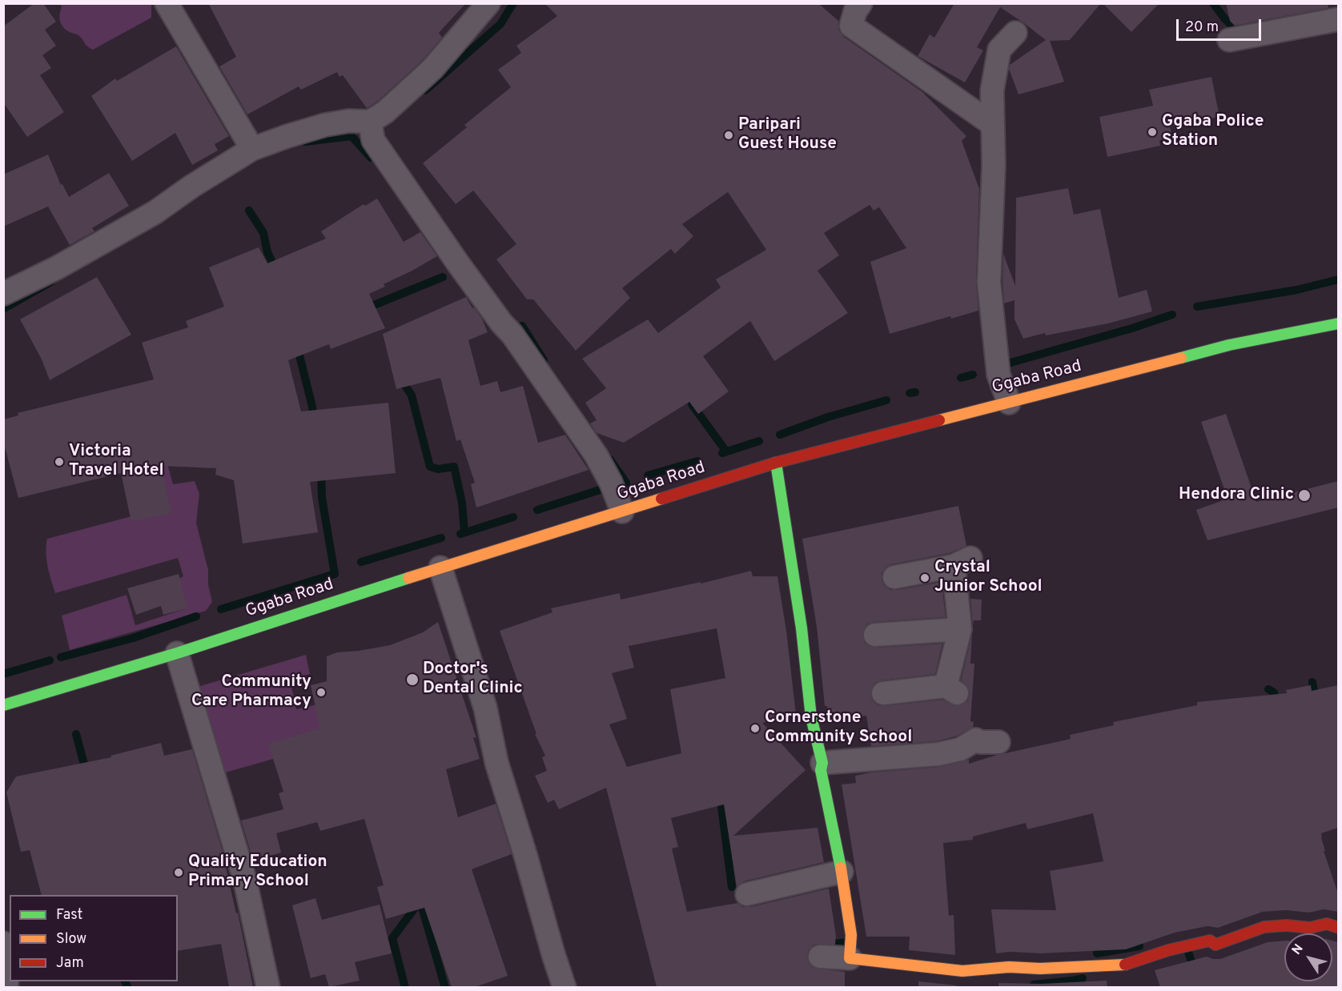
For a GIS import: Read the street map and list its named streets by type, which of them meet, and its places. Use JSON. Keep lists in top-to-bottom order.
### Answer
{
  "streets": {
    "street": ["Ggaba Road"]
  },
  "places": [
    "Ggaba Police Station",
    "Paripari Guest House",
    "Victoria Travel Hotel",
    "Hendora Clinic",
    "Crystal Junior School",
    "Doctor's Dental Clinic",
    "Community Care Pharmacy",
    "Cornerstone Community School",
    "Quality Education Primary School"
  ],
  "legend": ["Fast", "Slow", "Jam"],
  "scale_bar": "20 m",
  "north": "top left"
}
